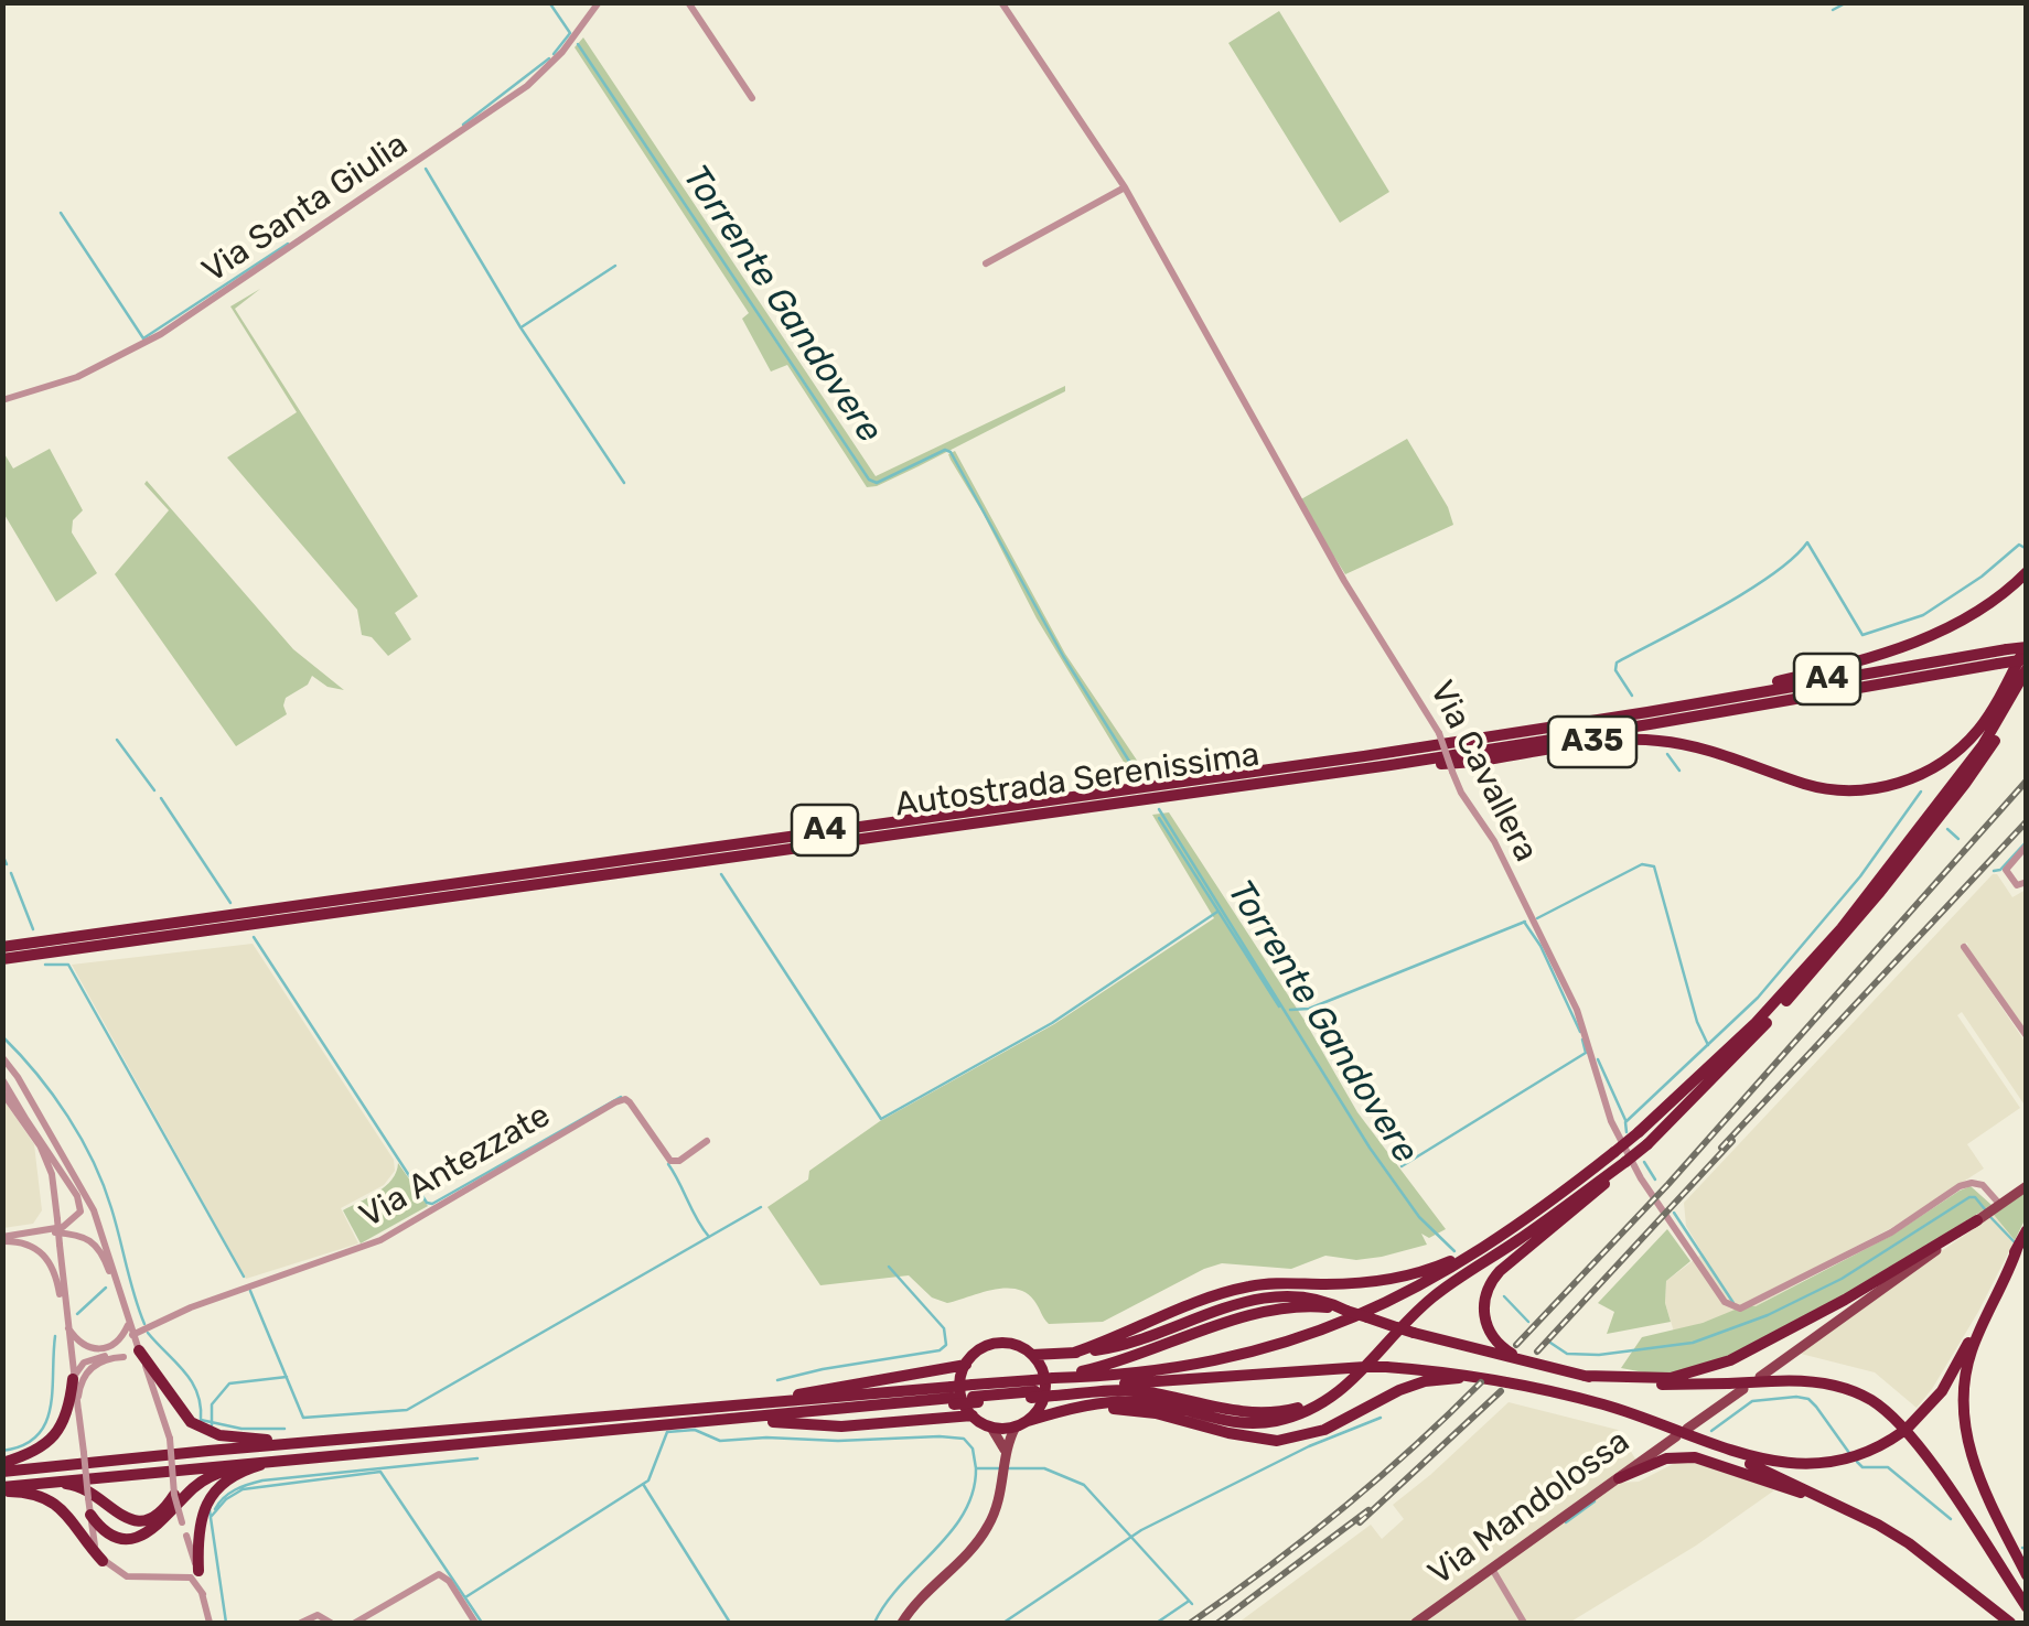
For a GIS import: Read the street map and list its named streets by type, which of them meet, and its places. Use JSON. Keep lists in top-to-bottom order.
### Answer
{
  "streets": {
    "highway": ["A4", "A35", "Autostrada Serenissima"],
    "main road": ["Via Mandolossa"],
    "street": ["Via Santa Giulia", "Via Cavallera", "Via Antezzate"]
  },
  "crossings": [
    ["A35", "Autostrada Serenissima"]
  ],
  "water": ["Torrente Gandovere"]
}
